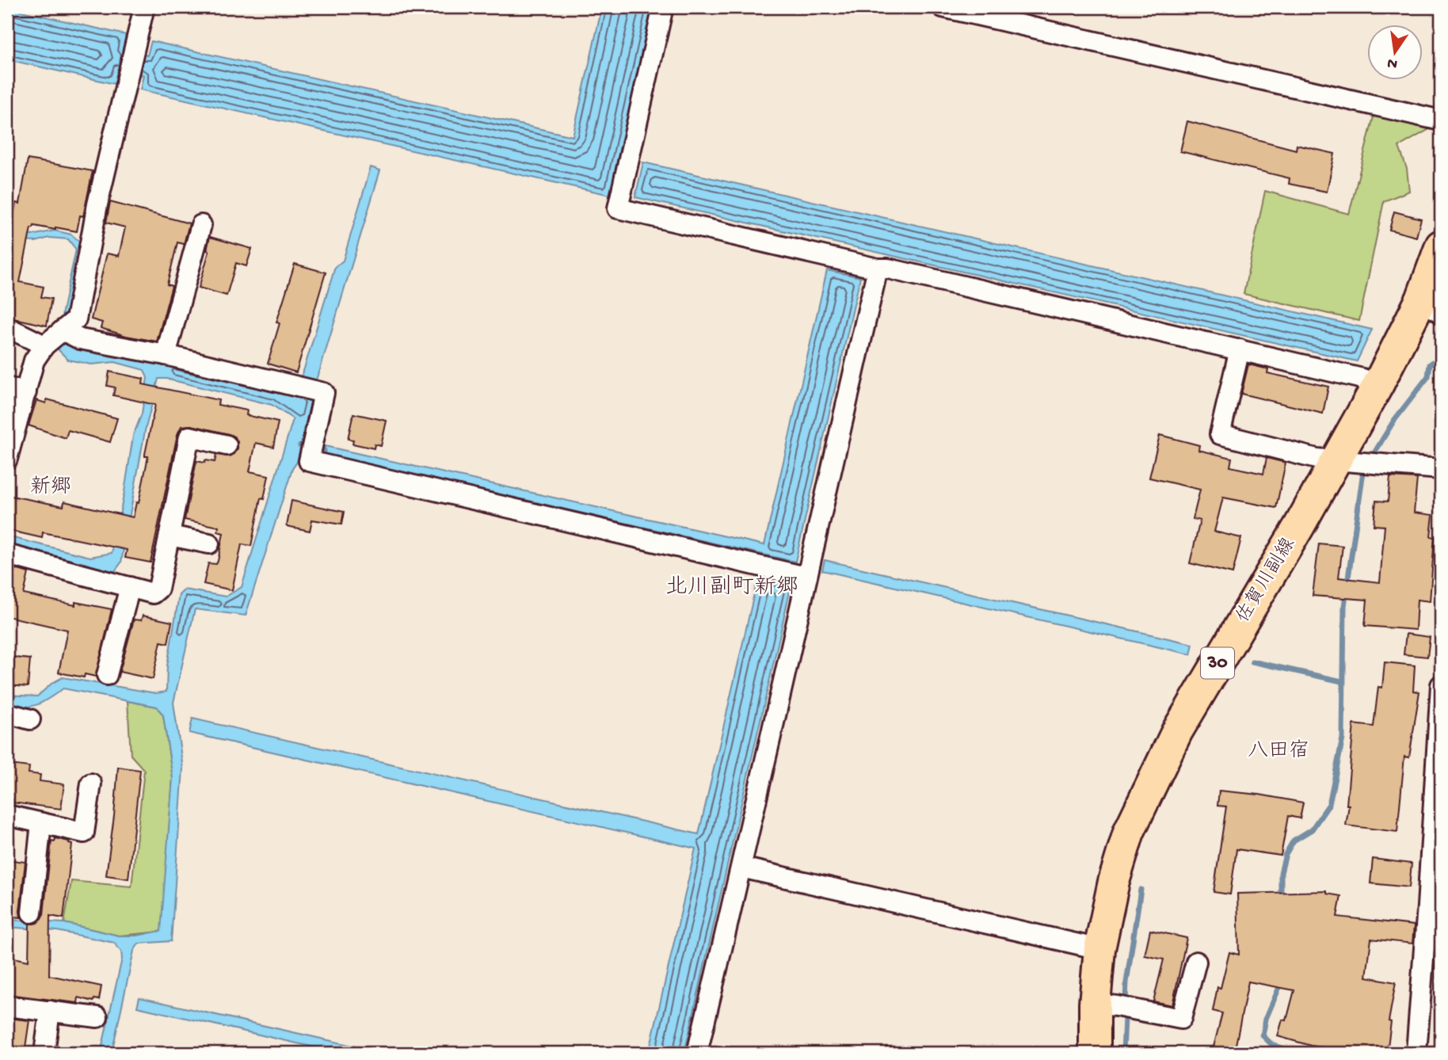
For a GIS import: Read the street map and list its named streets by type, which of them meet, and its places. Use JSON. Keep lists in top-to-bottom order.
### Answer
{
  "streets": {
    "main road": ["佐賀川副線", "30"]
  },
  "districts": ["新郷", "北川副町新郷", "八田宿"],
  "north": "bottom"
}
